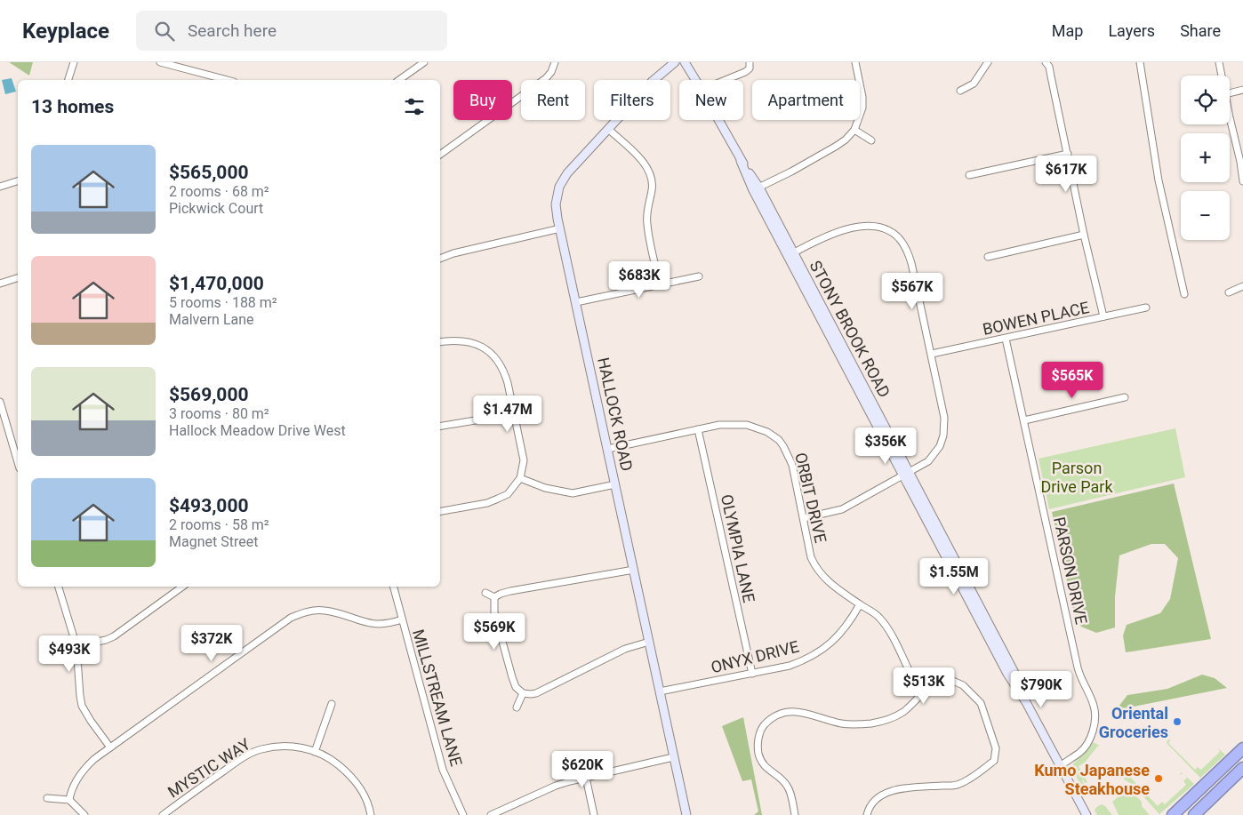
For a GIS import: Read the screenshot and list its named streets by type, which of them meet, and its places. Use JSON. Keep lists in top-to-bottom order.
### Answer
{
  "streets": {
    "main road": ["STONY BROOK ROAD", "HALLOCK ROAD"],
    "street": [
      "BOWEN PLACE",
      "ORBIT DRIVE",
      "OLYMPIA LANE",
      "PARSON DRIVE",
      "ONYX DRIVE",
      "MILLSTREAM LANE",
      "MYSTIC WAY"
    ]
  },
  "crossings": [
    ["BOWEN PLACE", "PARSON DRIVE"],
    ["STONY BROOK ROAD", "PARSON DRIVE"],
    ["HALLOCK ROAD", "ORBIT DRIVE"],
    ["HALLOCK ROAD", "ONYX DRIVE"],
    ["ORBIT DRIVE", "OLYMPIA LANE"],
    ["ORBIT DRIVE", "ONYX DRIVE"],
    ["OLYMPIA LANE", "ONYX DRIVE"]
  ],
  "parks": ["Parson Drive Park"],
  "places": ["Oriental Groceries", "Kumo Japanese Steakhouse"],
  "page": {
    "header": "Keyplace",
    "search": "Search here",
    "nav": ["Map", "Layers", "Share"],
    "map_buttons": ["+", "−"],
    "chip": [
      "Buy",
      "Rent",
      "Filters",
      "New",
      "Apartment"
    ],
    "heading": "13 homes",
    "list": [
      {
        "name": "$565,000",
        "note": "2 rooms · 68 m² · Pickwick Court"
      },
      {
        "name": "$1,470,000",
        "note": "5 rooms · 188 m² · Malvern Lane"
      },
      {
        "name": "$569,000",
        "note": "3 rooms · 80 m² · Hallock Meadow Drive West"
      },
      {
        "name": "$493,000",
        "note": "2 rooms · 58 m² · Magnet Street"
      }
    ],
    "price": [
      "$617K",
      "$683K",
      "$567K",
      "$565K",
      "$1.47M",
      "$356K",
      "$1.55M",
      "$569K",
      "$372K",
      "$493K",
      "$513K",
      "$790K",
      "$620K"
    ]
  }
}
